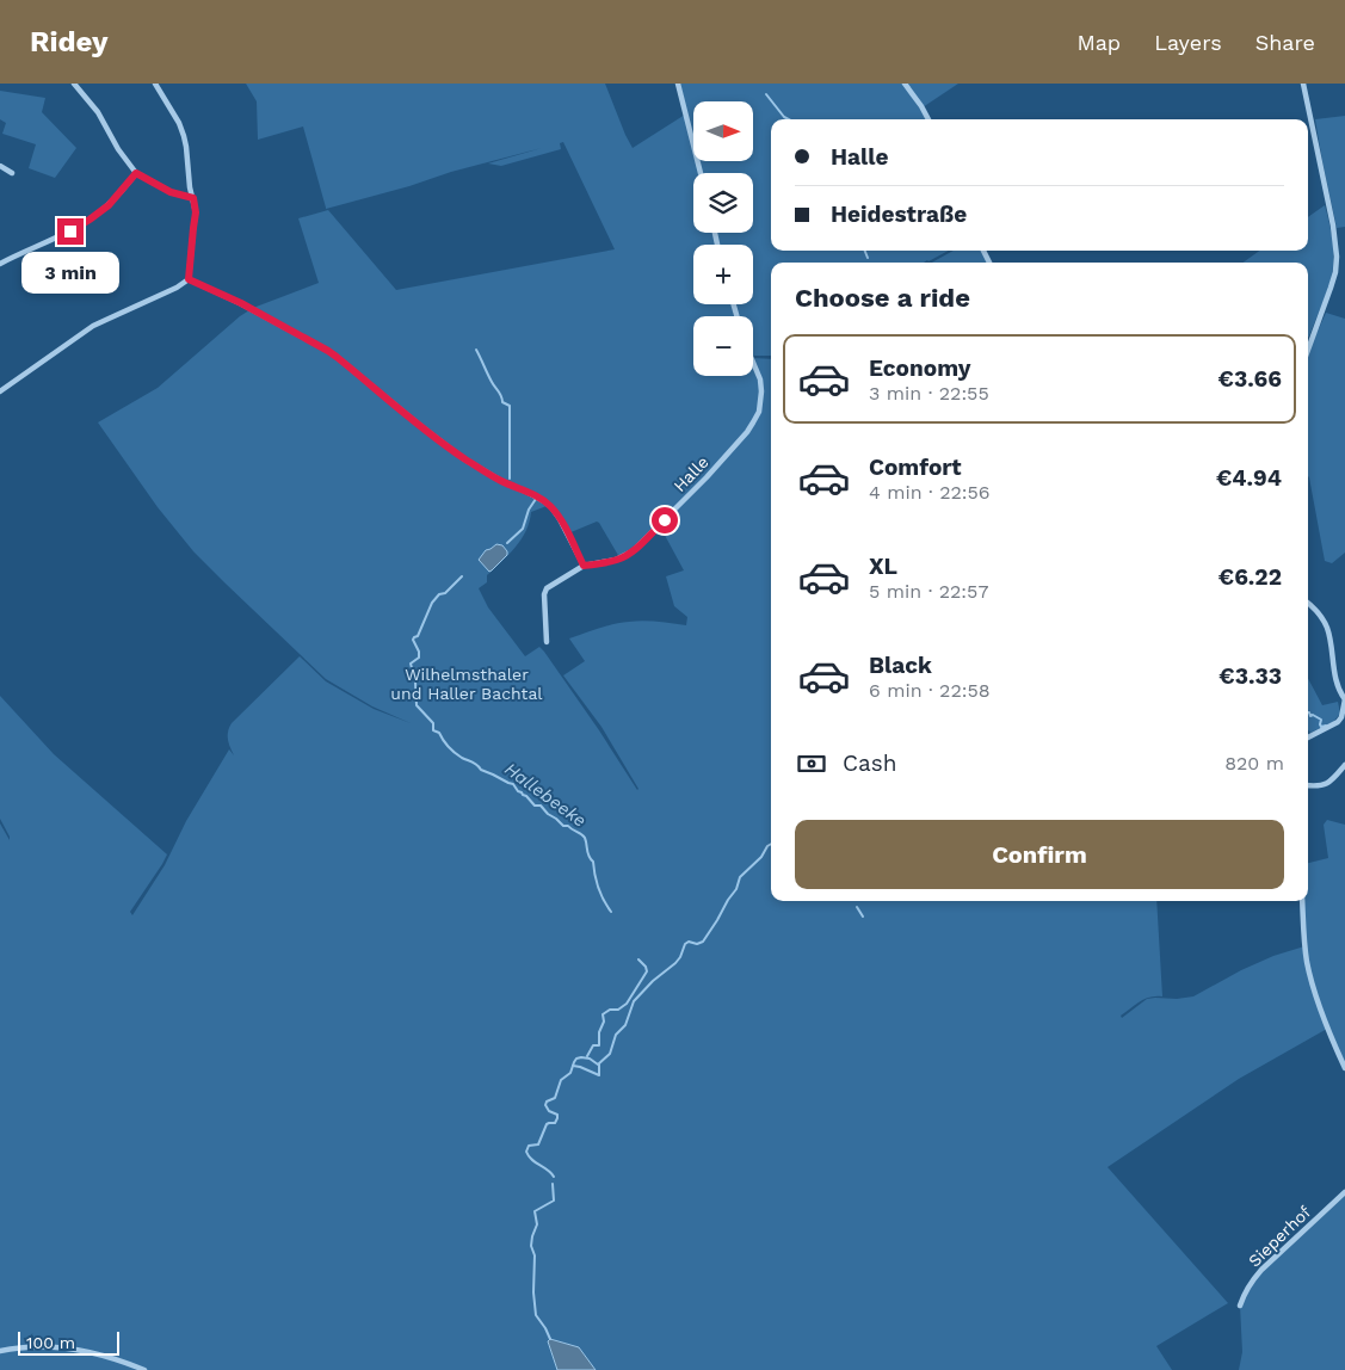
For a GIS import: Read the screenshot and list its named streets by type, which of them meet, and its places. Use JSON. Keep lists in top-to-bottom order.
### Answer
{
  "streets": {
    "street": ["Halle", "Sieperhof"]
  },
  "water": ["Hallebeeke"],
  "parks": ["Wilhelmsthaler und Haller Bachtal"],
  "scale_bar": "100 m",
  "north": "right",
  "page": {
    "header": "Ridey",
    "nav": ["Map", "Layers", "Share"],
    "map_buttons": ["+", "−"],
    "banner": ["Halle", "Heidestraße"],
    "bubble": "3 min",
    "heading": "Choose a ride",
    "list": [
      {
        "name": "Economy",
        "note": "3 min · 22:55",
        "value": "€3.66"
      },
      {
        "name": "Comfort",
        "note": "4 min · 22:56",
        "value": "€4.94"
      },
      {
        "name": "XL",
        "note": "5 min · 22:57",
        "value": "€6.22"
      },
      {
        "name": "Black",
        "note": "6 min · 22:58",
        "value": "€3.33"
      }
    ],
    "pay": ["Cash", "820 m"],
    "buttons": "Confirm",
    "scale": "100 m"
  }
}
